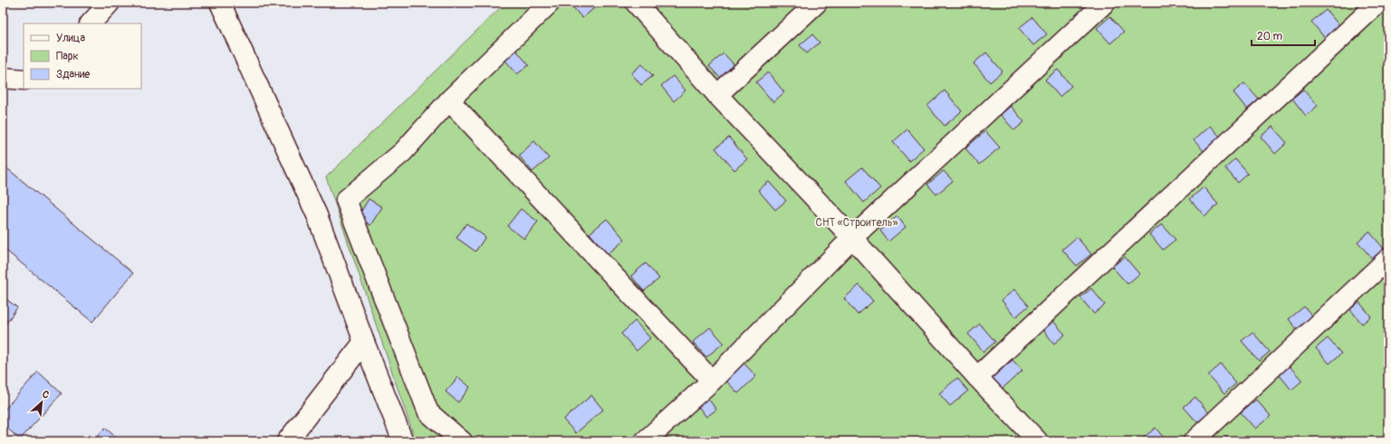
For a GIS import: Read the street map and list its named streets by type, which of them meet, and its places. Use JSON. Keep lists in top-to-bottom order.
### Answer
{
  "parks": ["СНТ «Строитель»"],
  "legend": ["Улица", "Парк", "Здание"],
  "scale_bar": "20 m",
  "north": "top right"
}
